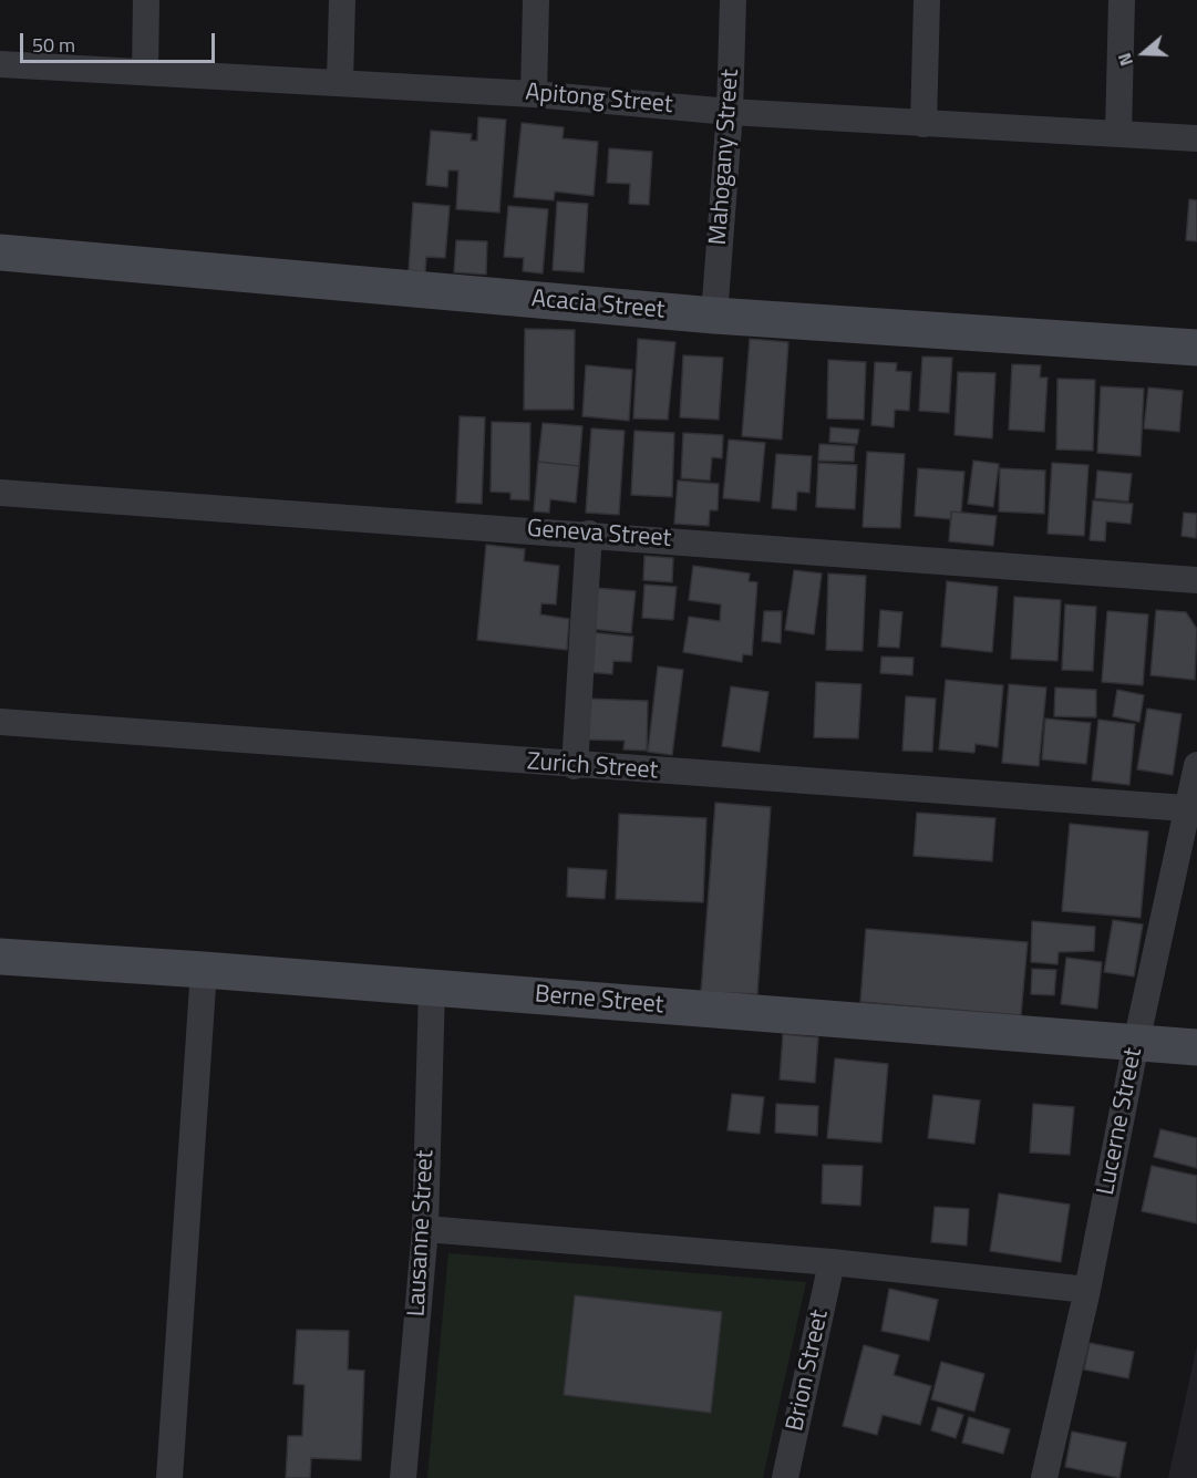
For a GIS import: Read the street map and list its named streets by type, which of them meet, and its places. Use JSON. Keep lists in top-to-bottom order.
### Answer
{
  "streets": {
    "street": [
      "Apitong Street",
      "Mahogany Street",
      "Acacia Street",
      "Geneva Street",
      "Zurich Street",
      "Berne Street",
      "Lucerne Street",
      "Lausanne Street",
      "Brion Street"
    ]
  },
  "crossings": [
    ["Apitong Street", "Mahogany Street"],
    ["Mahogany Street", "Acacia Street"],
    ["Zurich Street", "Lucerne Street"],
    ["Berne Street", "Lucerne Street"],
    ["Berne Street", "Lausanne Street"]
  ],
  "scale_bar": "50 m",
  "north": "left"
}
